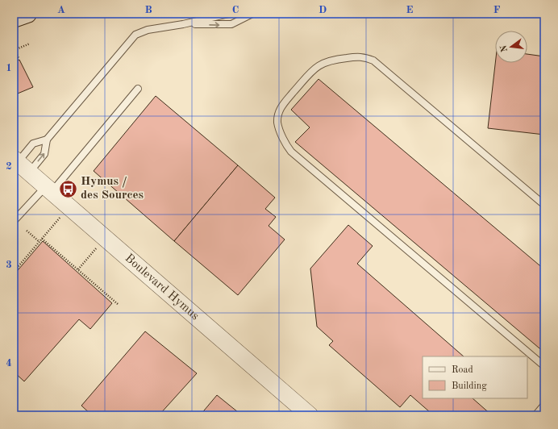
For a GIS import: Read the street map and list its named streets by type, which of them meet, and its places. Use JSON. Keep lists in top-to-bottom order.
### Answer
{
  "streets": {
    "street": ["Boulevard Hymus"]
  },
  "places": {
    "bus stop": ["Hymus / des Sources"]
  },
  "legend": ["Road", "Building"],
  "north": "left",
  "grid": {
    "columns": [
      "A",
      "B",
      "C",
      "D",
      "E",
      "F"
    ],
    "rows": [
      "1",
      "2",
      "3",
      "4"
    ]
  }
}
